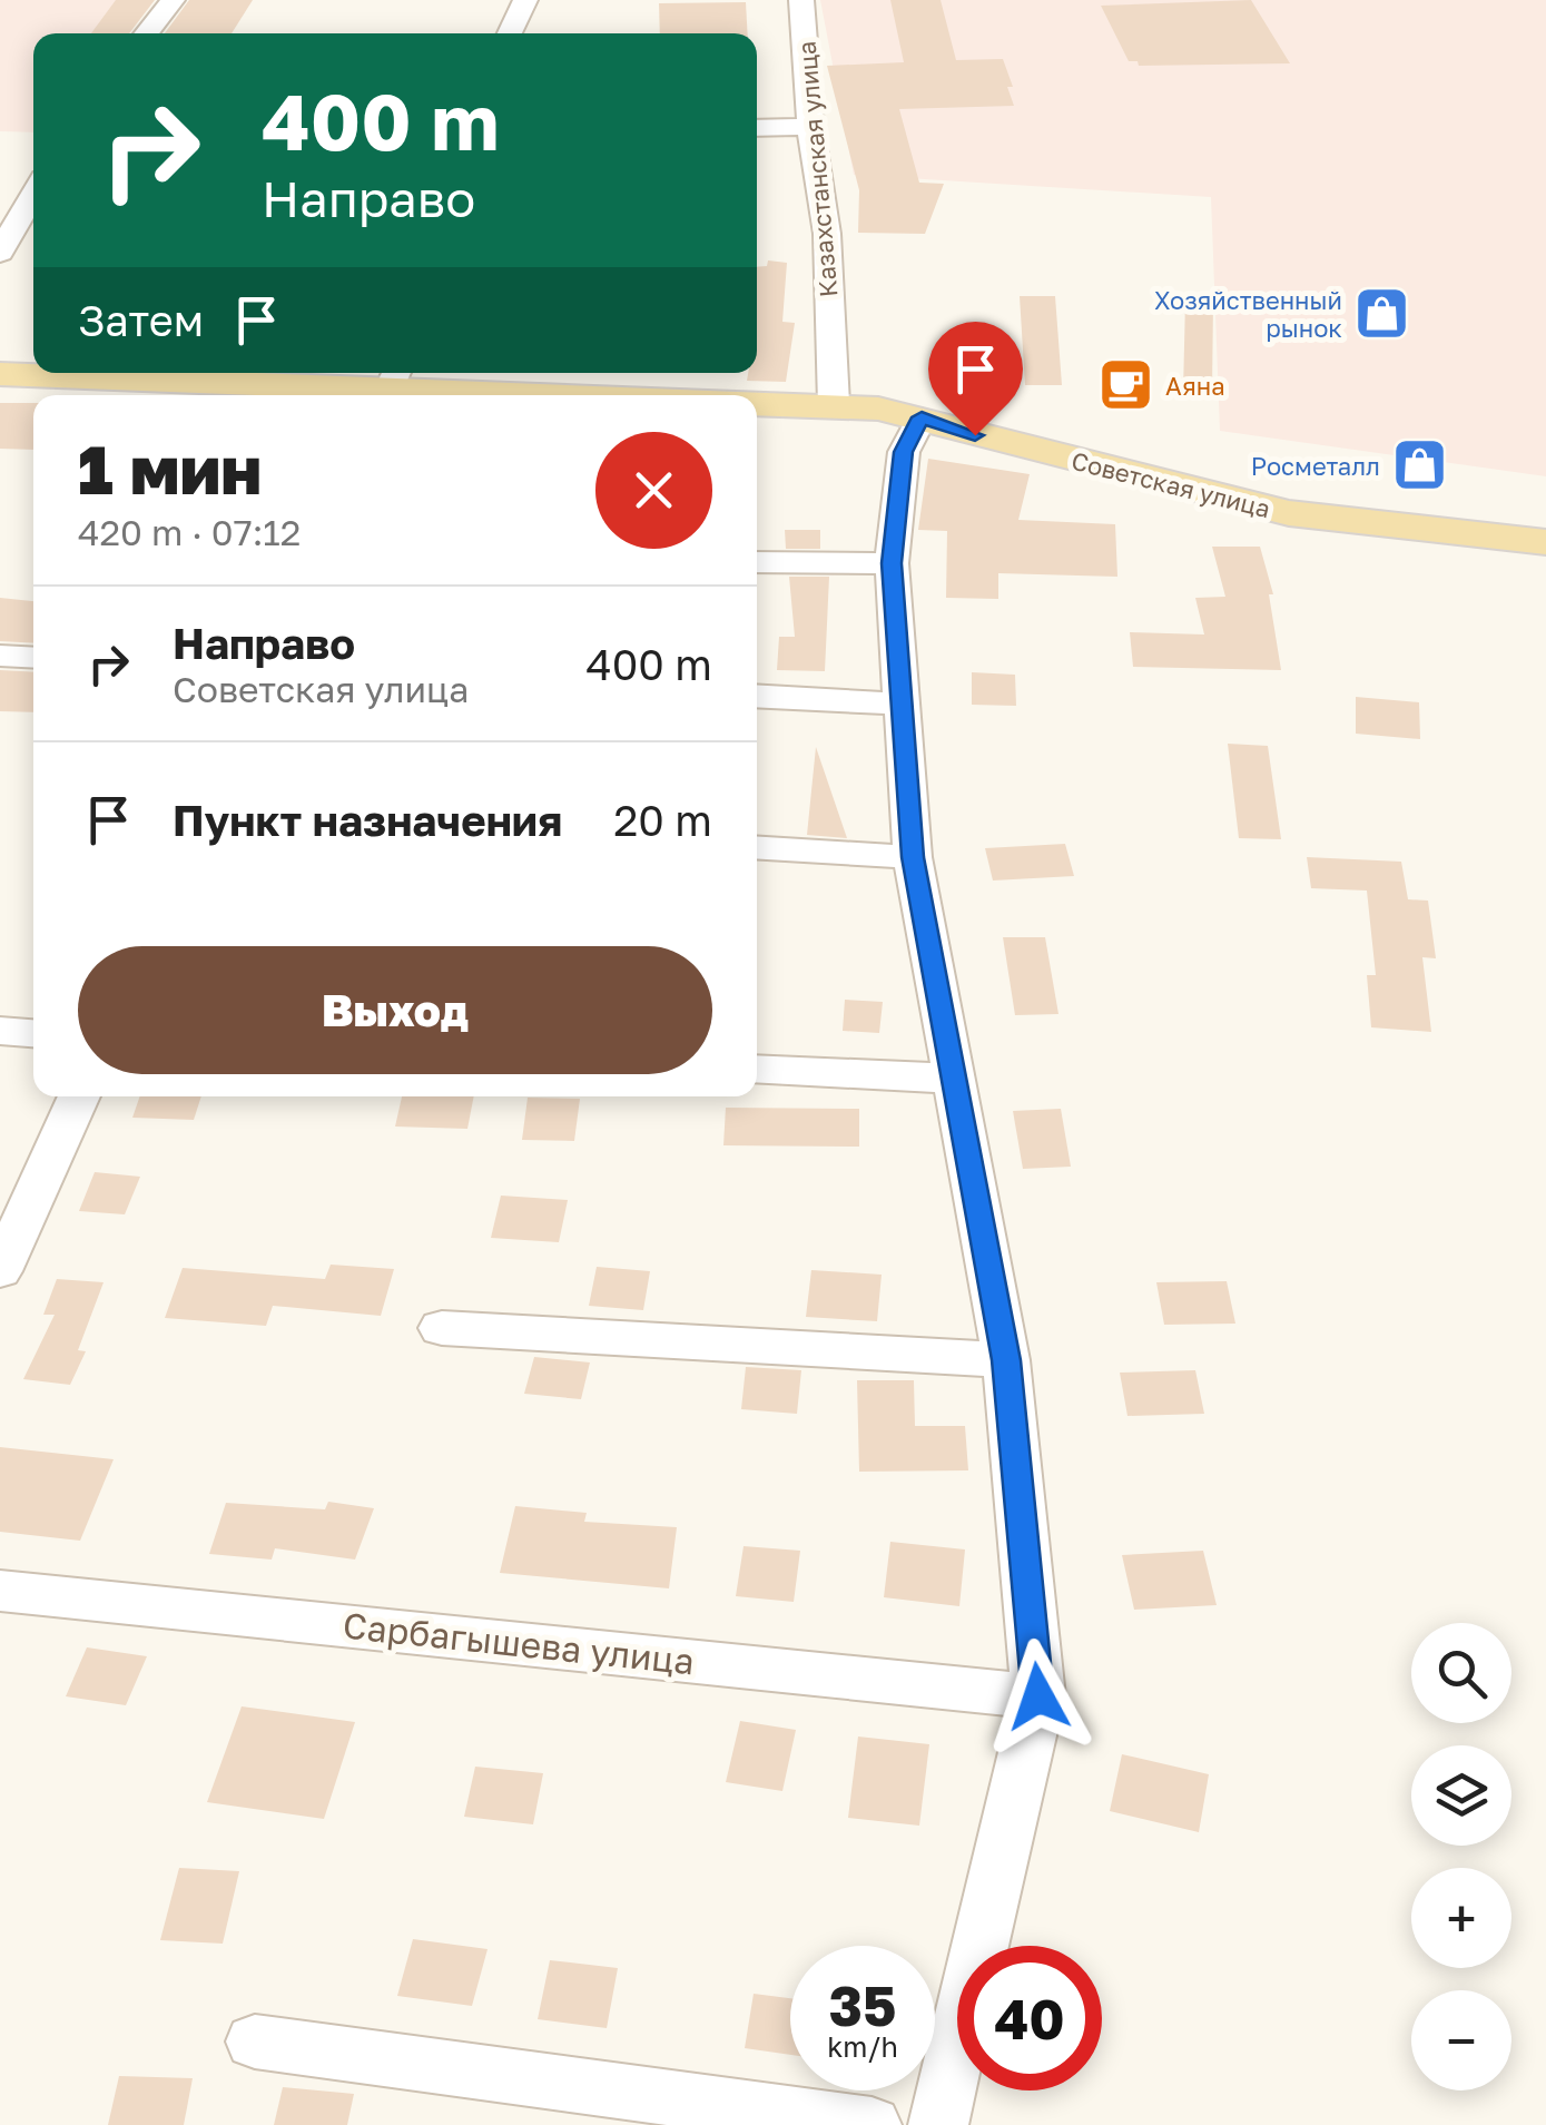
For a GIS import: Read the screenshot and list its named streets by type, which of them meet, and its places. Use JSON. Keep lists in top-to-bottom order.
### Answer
{
  "streets": {
    "main road": ["Советская улица"],
    "street": ["Казахстанская улица", "Сарбагышева улица"]
  },
  "crossings": [
    ["Казахстанская улица", "Советская улица"]
  ],
  "places": {
    "shop": ["Хозяйственный рынок", "Росметалл"],
    "cafe": ["Аяна"]
  },
  "page": {
    "turn": ["400 m", "Направо"],
    "then": "Затем",
    "heading": ["1 мин", "420 m · 07:12"],
    "list": [
      {
        "name": "Направо",
        "note": "Советская улица",
        "value": "400 m"
      },
      {
        "name": "Пункт назначения",
        "value": "20 m"
      }
    ],
    "buttons": "Выход",
    "map_buttons": ["+", "−"],
    "speed": "35 km/h",
    "limit": "40"
  }
}
